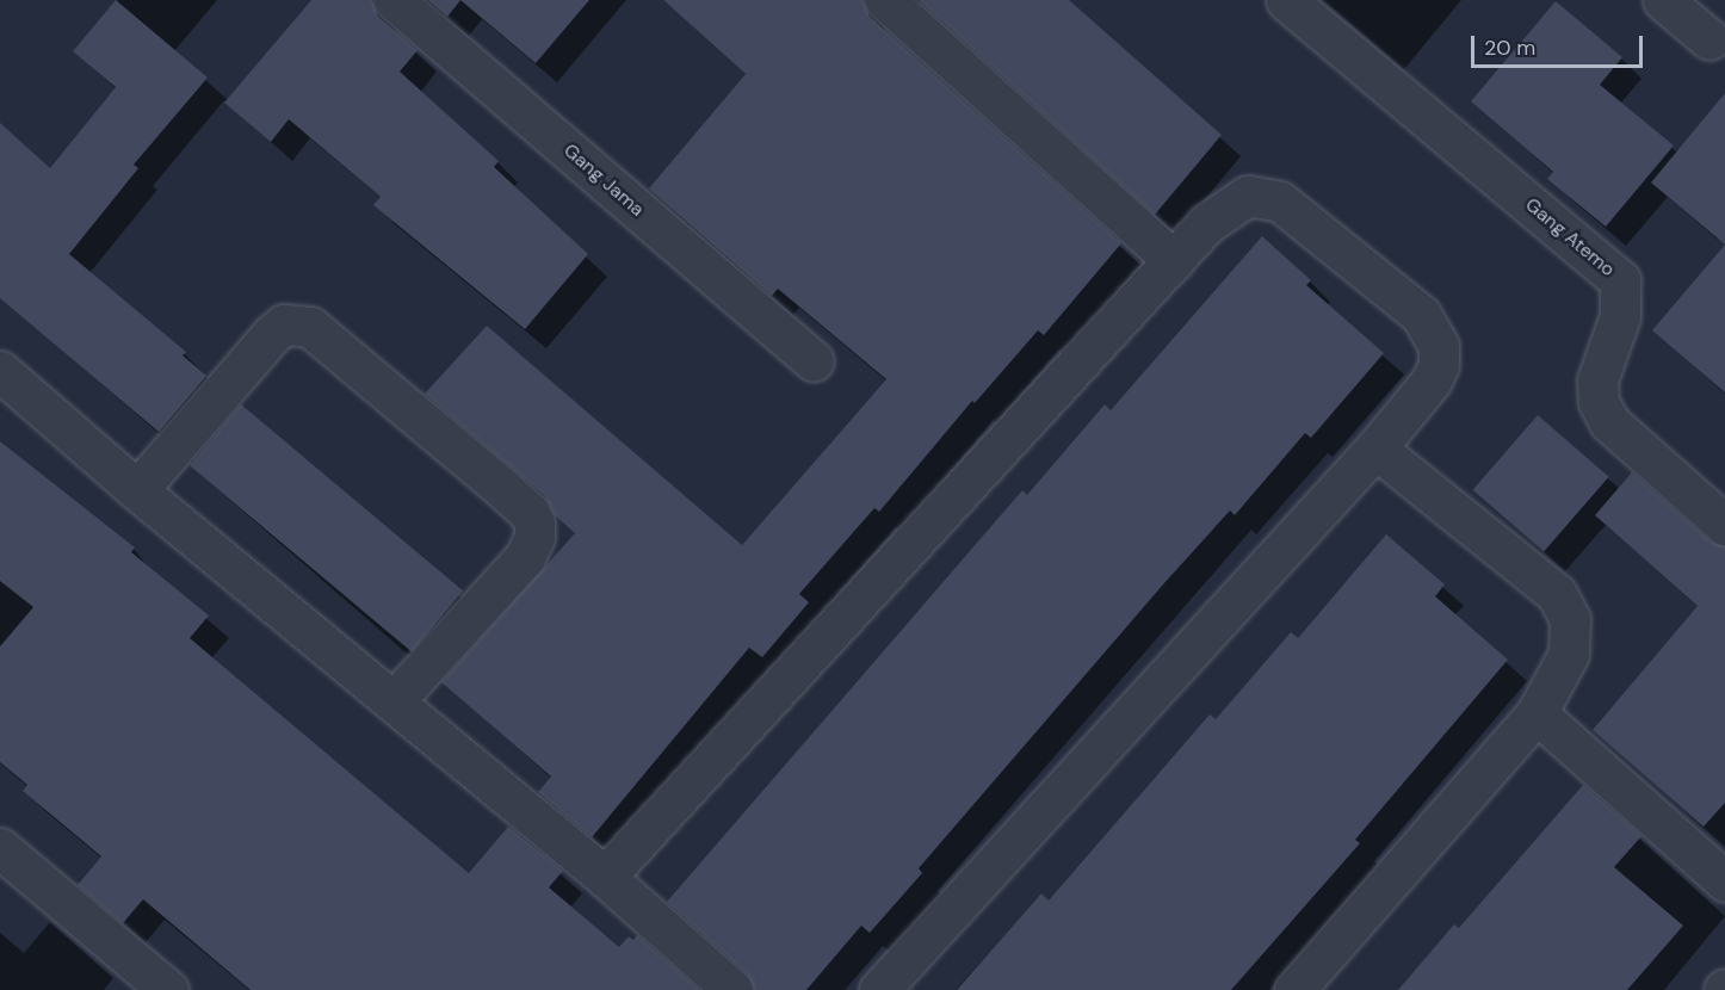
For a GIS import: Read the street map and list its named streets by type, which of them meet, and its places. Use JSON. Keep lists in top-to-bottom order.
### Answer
{
  "streets": {
    "street": ["Gang Jama", "Gang Atemo"]
  },
  "scale_bar": "20 m"
}
